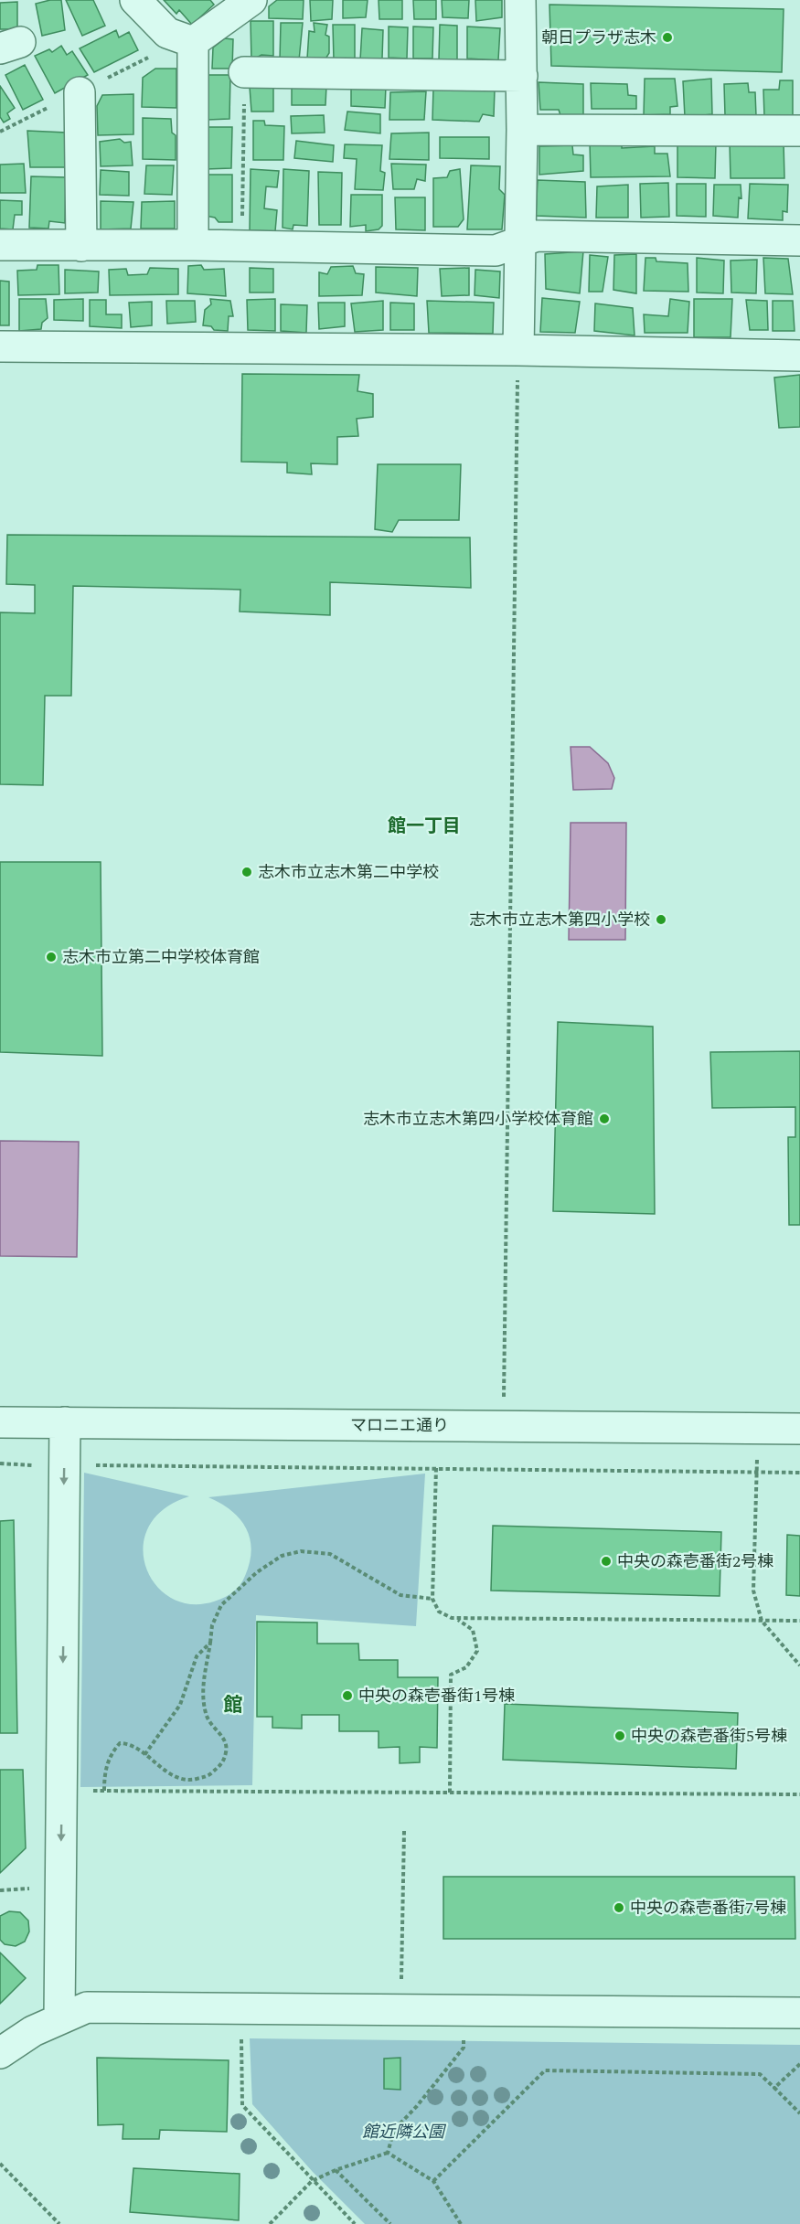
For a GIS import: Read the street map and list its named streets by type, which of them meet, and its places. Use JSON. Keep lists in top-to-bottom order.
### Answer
{
  "streets": {
    "street": ["マロニエ通り"]
  },
  "districts": ["館一丁目", "館"],
  "parks": ["館近隣公園"],
  "places": [
    "朝日プラザ志木",
    "志木市立志木第二中学校",
    "志木市立志木第四小学校",
    "志木市立第二中学校体育館",
    "志木市立志木第四小学校体育館",
    "中央の森壱番街2号棟",
    "中央の森壱番街1号棟",
    "中央の森壱番街5号棟",
    "中央の森壱番街7号棟"
  ]
}
